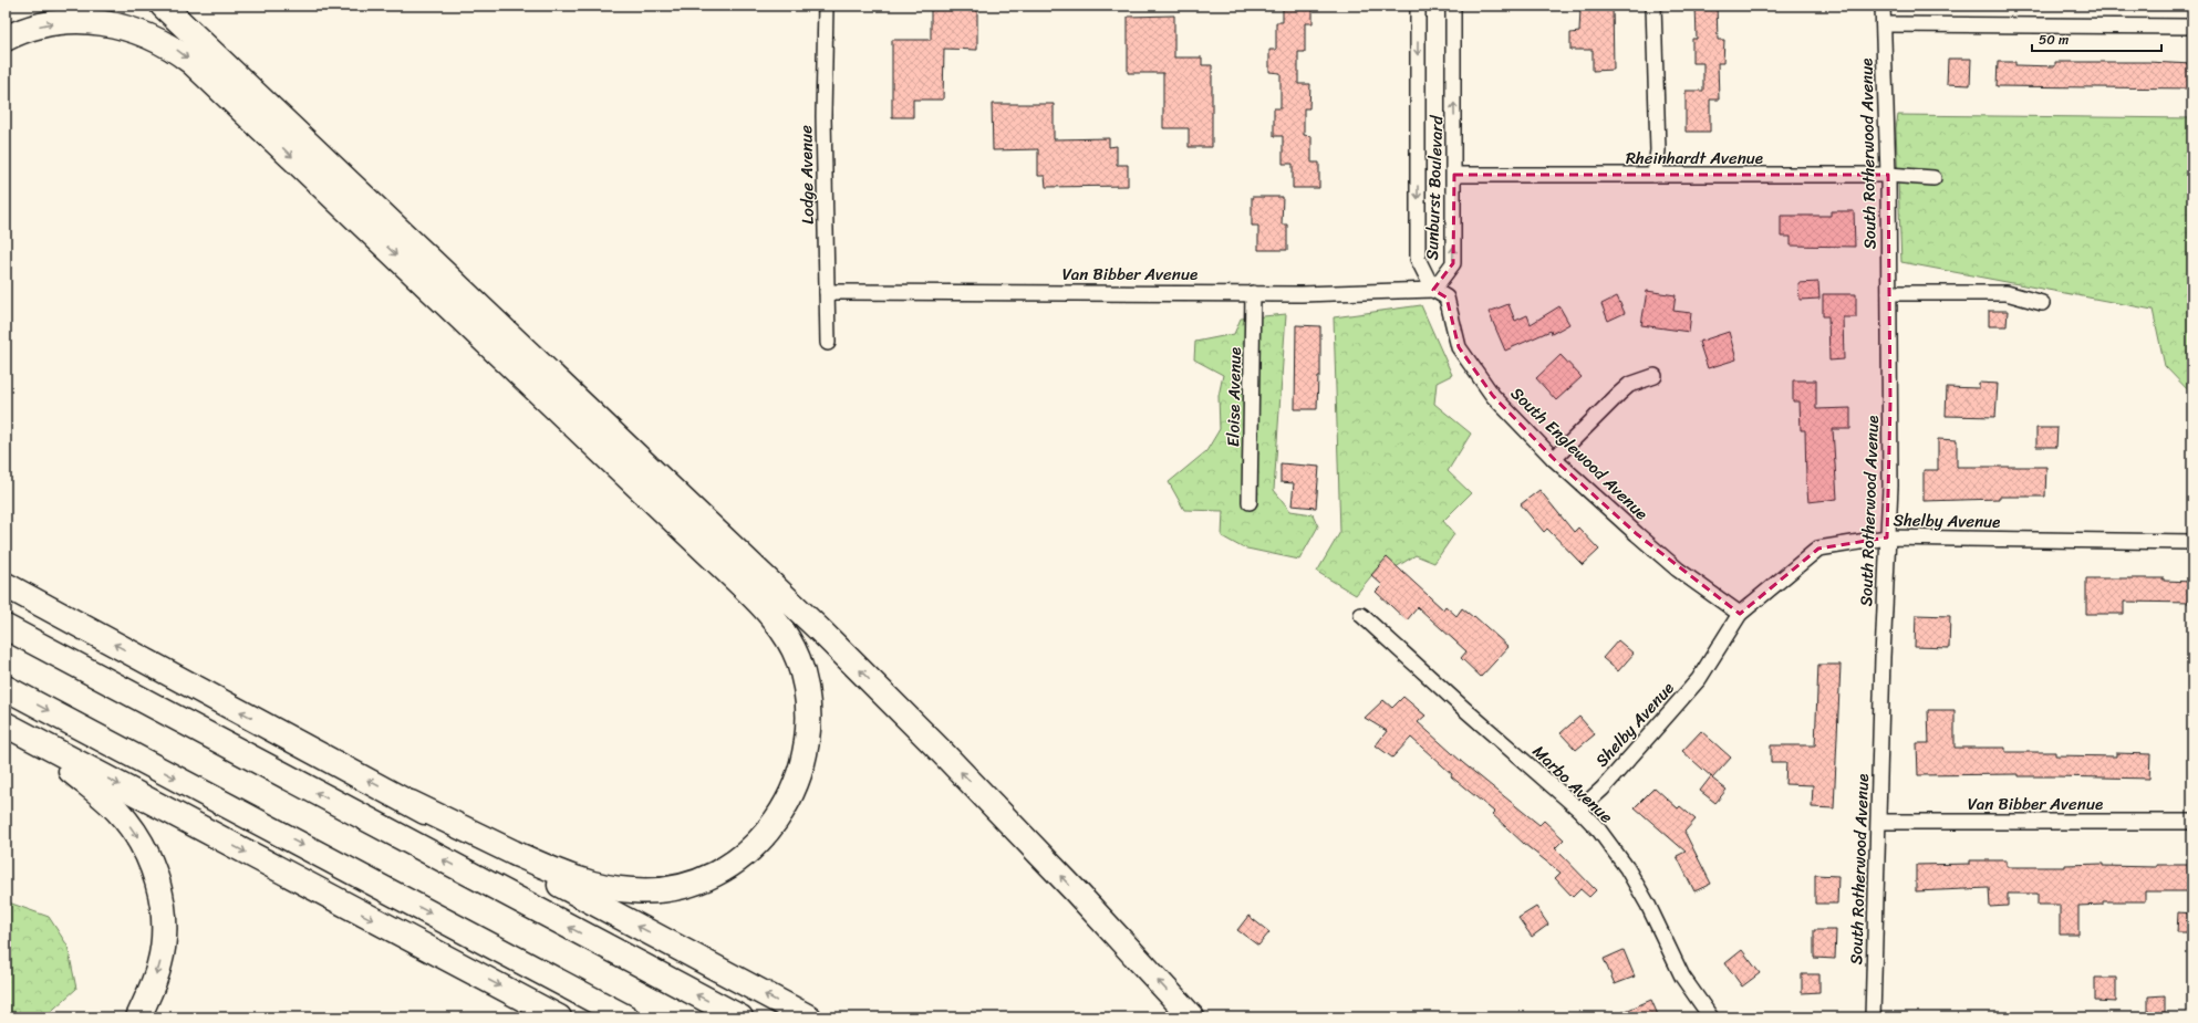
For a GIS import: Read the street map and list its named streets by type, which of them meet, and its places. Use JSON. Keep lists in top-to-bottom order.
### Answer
{
  "streets": {
    "street": [
      "South Rotherwood Avenue",
      "Rheinhardt Avenue",
      "Lodge Avenue",
      "Sunburst Boulevard",
      "Van Bibber Avenue",
      "Eloise Avenue",
      "South Englewood Avenue",
      "Shelby Avenue",
      "Marbo Avenue"
    ]
  },
  "crossings": [
    ["South Rotherwood Avenue", "Rheinhardt Avenue"],
    ["South Rotherwood Avenue", "Van Bibber Avenue"],
    ["South Rotherwood Avenue", "Shelby Avenue"],
    ["Rheinhardt Avenue", "Sunburst Boulevard"],
    ["Lodge Avenue", "Van Bibber Avenue"],
    ["Sunburst Boulevard", "Van Bibber Avenue"],
    ["Sunburst Boulevard", "South Englewood Avenue"],
    ["Van Bibber Avenue", "Eloise Avenue"],
    ["Van Bibber Avenue", "South Englewood Avenue"],
    ["South Englewood Avenue", "Shelby Avenue"],
    ["Shelby Avenue", "Marbo Avenue"]
  ],
  "scale_bar": "50 m"
}
